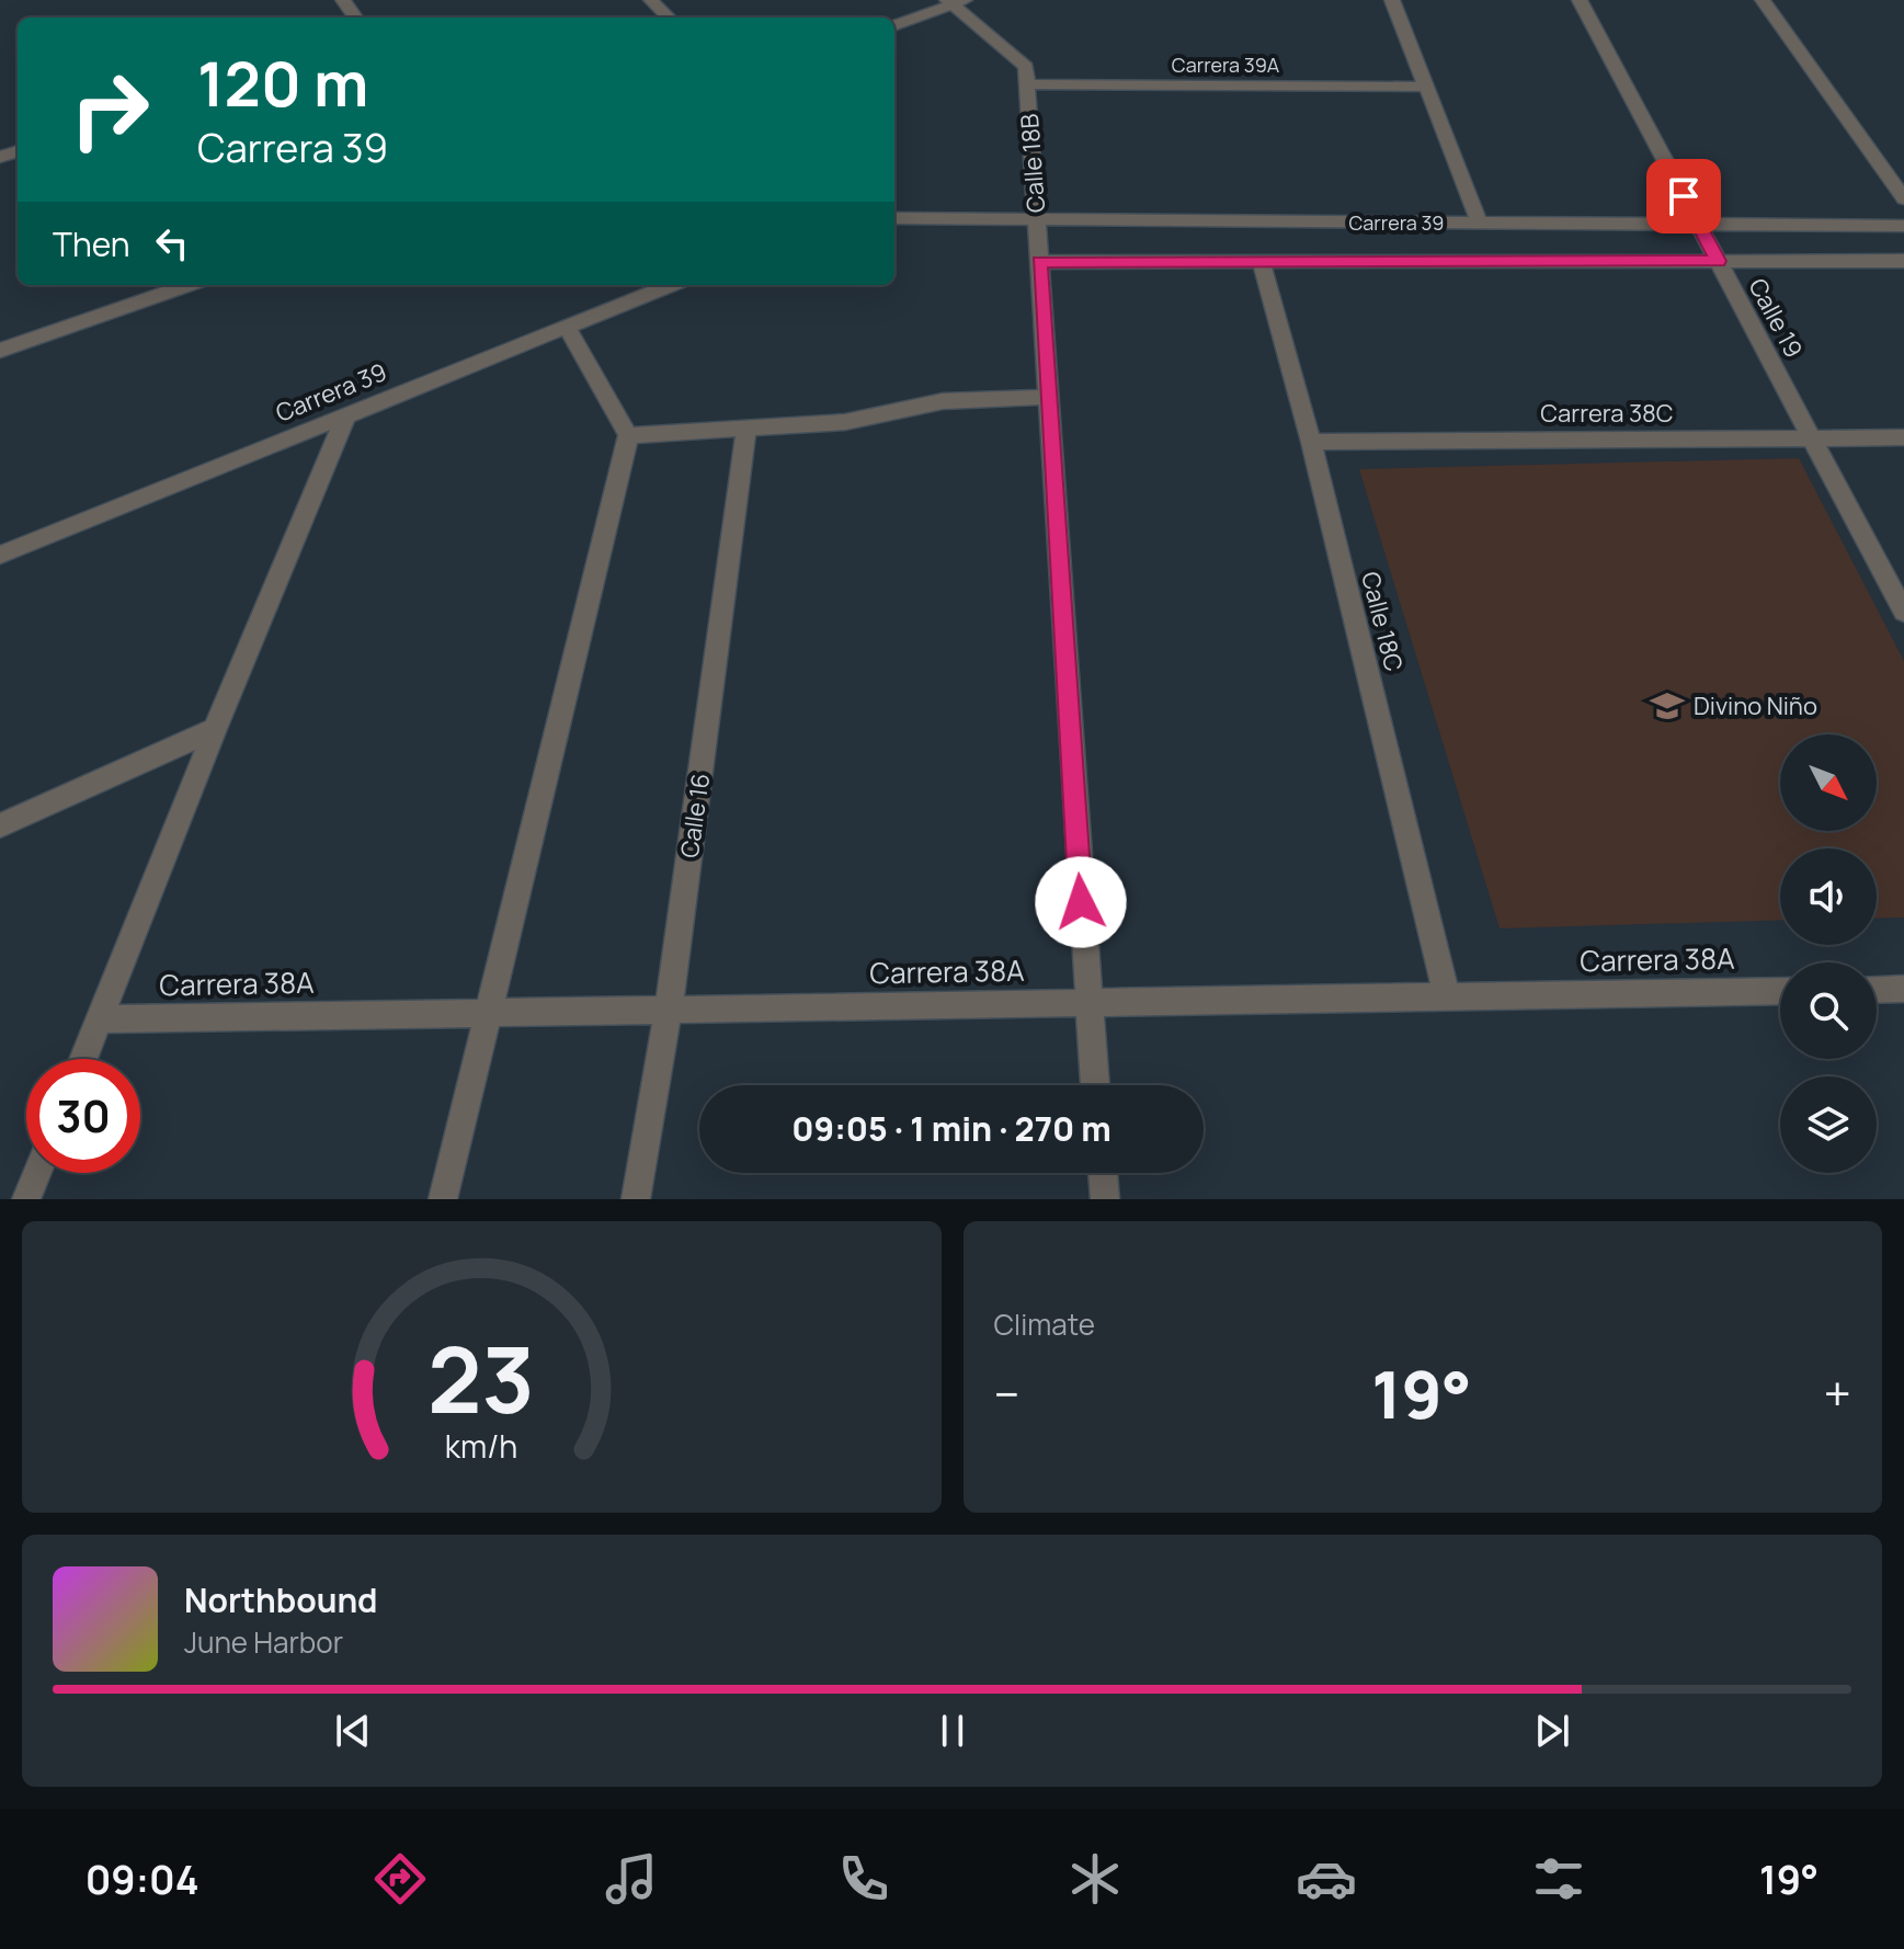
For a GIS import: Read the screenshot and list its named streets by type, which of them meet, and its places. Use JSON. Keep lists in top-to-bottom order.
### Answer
{
  "streets": {
    "street": [
      "Carrera 39A",
      "Calle 18B",
      "Carrera 39",
      "Calle 19",
      "Carrera 38C",
      "Calle 18C",
      "Calle 16",
      "Carrera 38A"
    ]
  },
  "crossings": [
    ["Carrera 39A", "Calle 18B"],
    ["Calle 18B", "Carrera 39"],
    ["Calle 18B", "Carrera 38A"],
    ["Carrera 39", "Calle 19"],
    ["Carrera 39", "Calle 18C"],
    ["Calle 19", "Carrera 38C"],
    ["Carrera 38C", "Calle 18C"],
    ["Calle 18C", "Carrera 38A"],
    ["Calle 16", "Carrera 38A"]
  ],
  "places": {
    "school or university": ["Divino Niño"]
  },
  "north": "bottom right",
  "page": {
    "turn": ["120 m", "Carrera 39"],
    "then": "Then",
    "limit": "30",
    "trip": "09:05 · 1 min · 270 m",
    "tile": "Climate",
    "heat": ["−", "19°", "+"],
    "song": ["Northbound", "June Harbor"],
    "tabs": ["09:04", "19°"],
    "gauge": ["23", "km/h"]
  }
}
